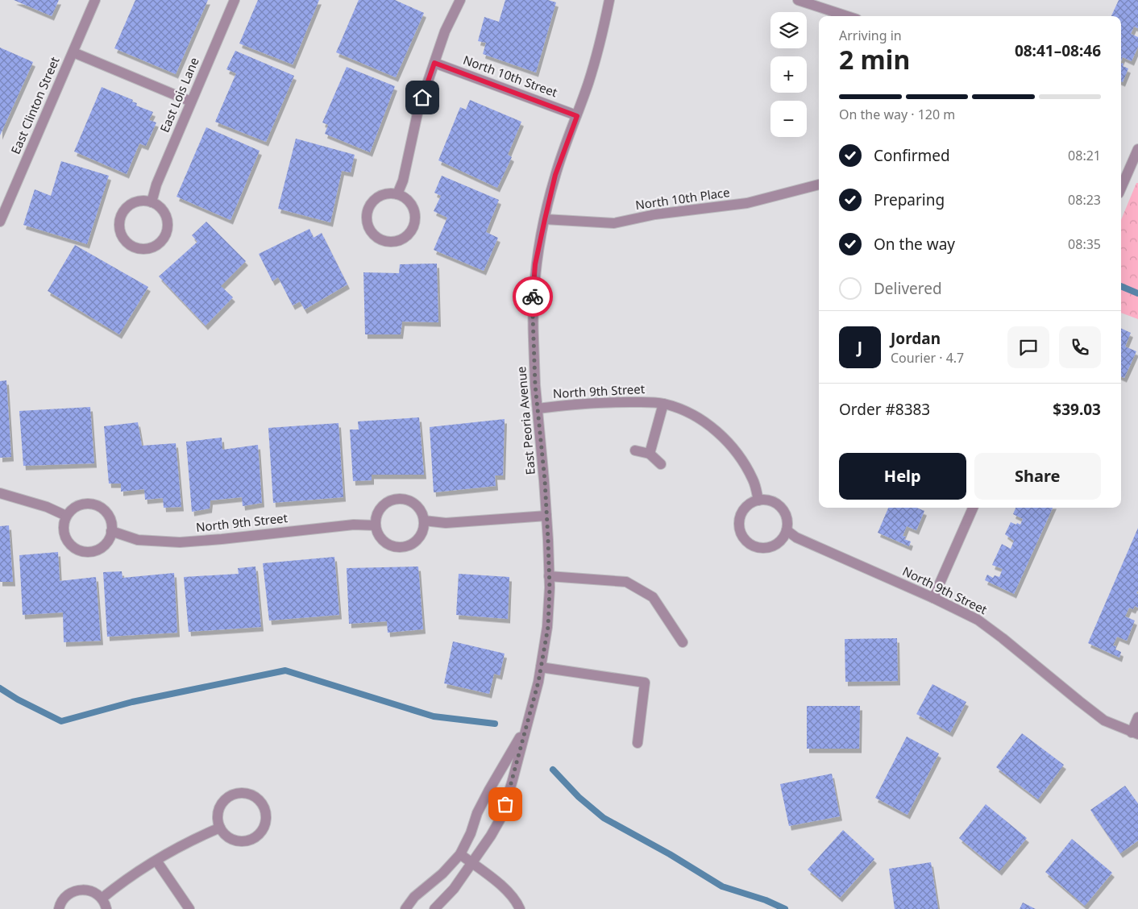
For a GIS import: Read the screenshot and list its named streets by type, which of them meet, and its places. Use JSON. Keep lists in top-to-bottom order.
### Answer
{
  "streets": {
    "street": [
      "North 10th Street",
      "East Lois Lane",
      "East Clinton Street",
      "North 10th Place",
      "North 9th Street",
      "East Peoria Avenue"
    ]
  },
  "crossings": [
    ["North 10th Street", "East Peoria Avenue"],
    ["North 10th Place", "East Peoria Avenue"],
    ["North 9th Street", "East Peoria Avenue"]
  ],
  "page": {
    "map_buttons": ["+", "−"],
    "heading": ["2 min", "Arriving in", "08:41–08:46"],
    "panel": [
      "Jordan",
      "Courier · 4.7",
      "Order #8383",
      "$39.03"
    ],
    "bar": "On the way · 120 m",
    "list": [
      ["Confirmed", "08:21"],
      ["Preparing", "08:23"],
      ["On the way", "08:35"],
      "Delivered"
    ],
    "round": "J",
    "buttons": ["Help", "Share"]
  }
}
